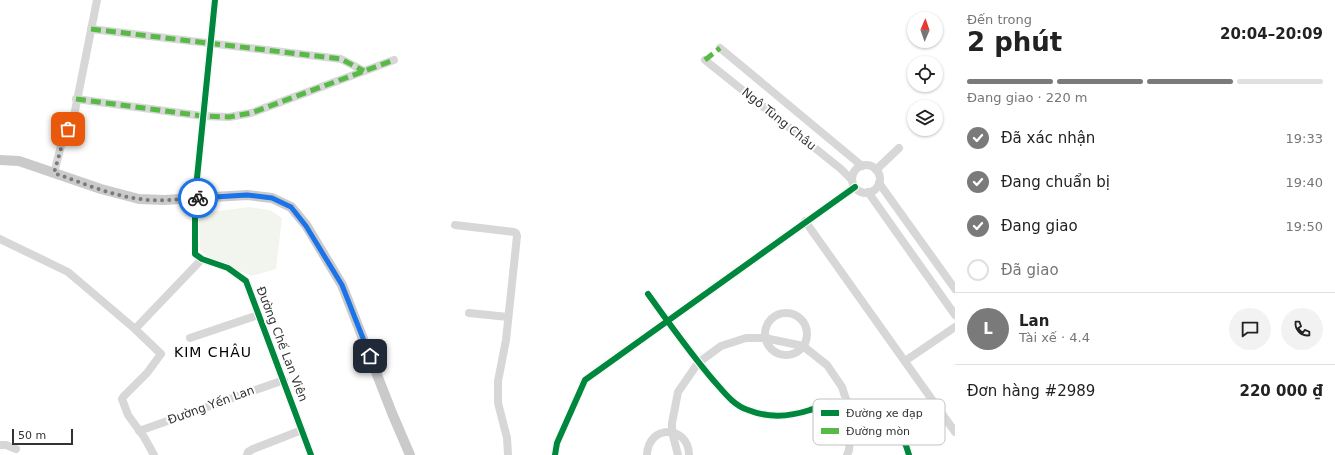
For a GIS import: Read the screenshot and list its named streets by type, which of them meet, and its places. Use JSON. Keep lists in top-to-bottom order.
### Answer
{
  "streets": {
    "street": ["Ngô Tùng Châu", "Đường Chế Lan Viên", "Đường Yến Lan"]
  },
  "crossings": [
    ["Đường Chế Lan Viên", "Đường Yến Lan"]
  ],
  "districts": ["KIM CHÂU"],
  "legend": ["Đường xe đạp", "Đường mòn"],
  "scale_bar": "50 m",
  "north": "top",
  "page": {
    "heading": ["2 phút", "Đến trong", "20:04–20:09"],
    "panel": [
      "Lan",
      "Tài xế · 4.4",
      "Đơn hàng #2989",
      "220 000 ₫"
    ],
    "bar": "Đang giao · 220 m",
    "list": [
      ["Đã xác nhận", "19:33"],
      ["Đang chuẩn bị", "19:40"],
      ["Đang giao", "19:50"],
      "Đã giao"
    ],
    "round": "L",
    "scale": "50 m"
  }
}
